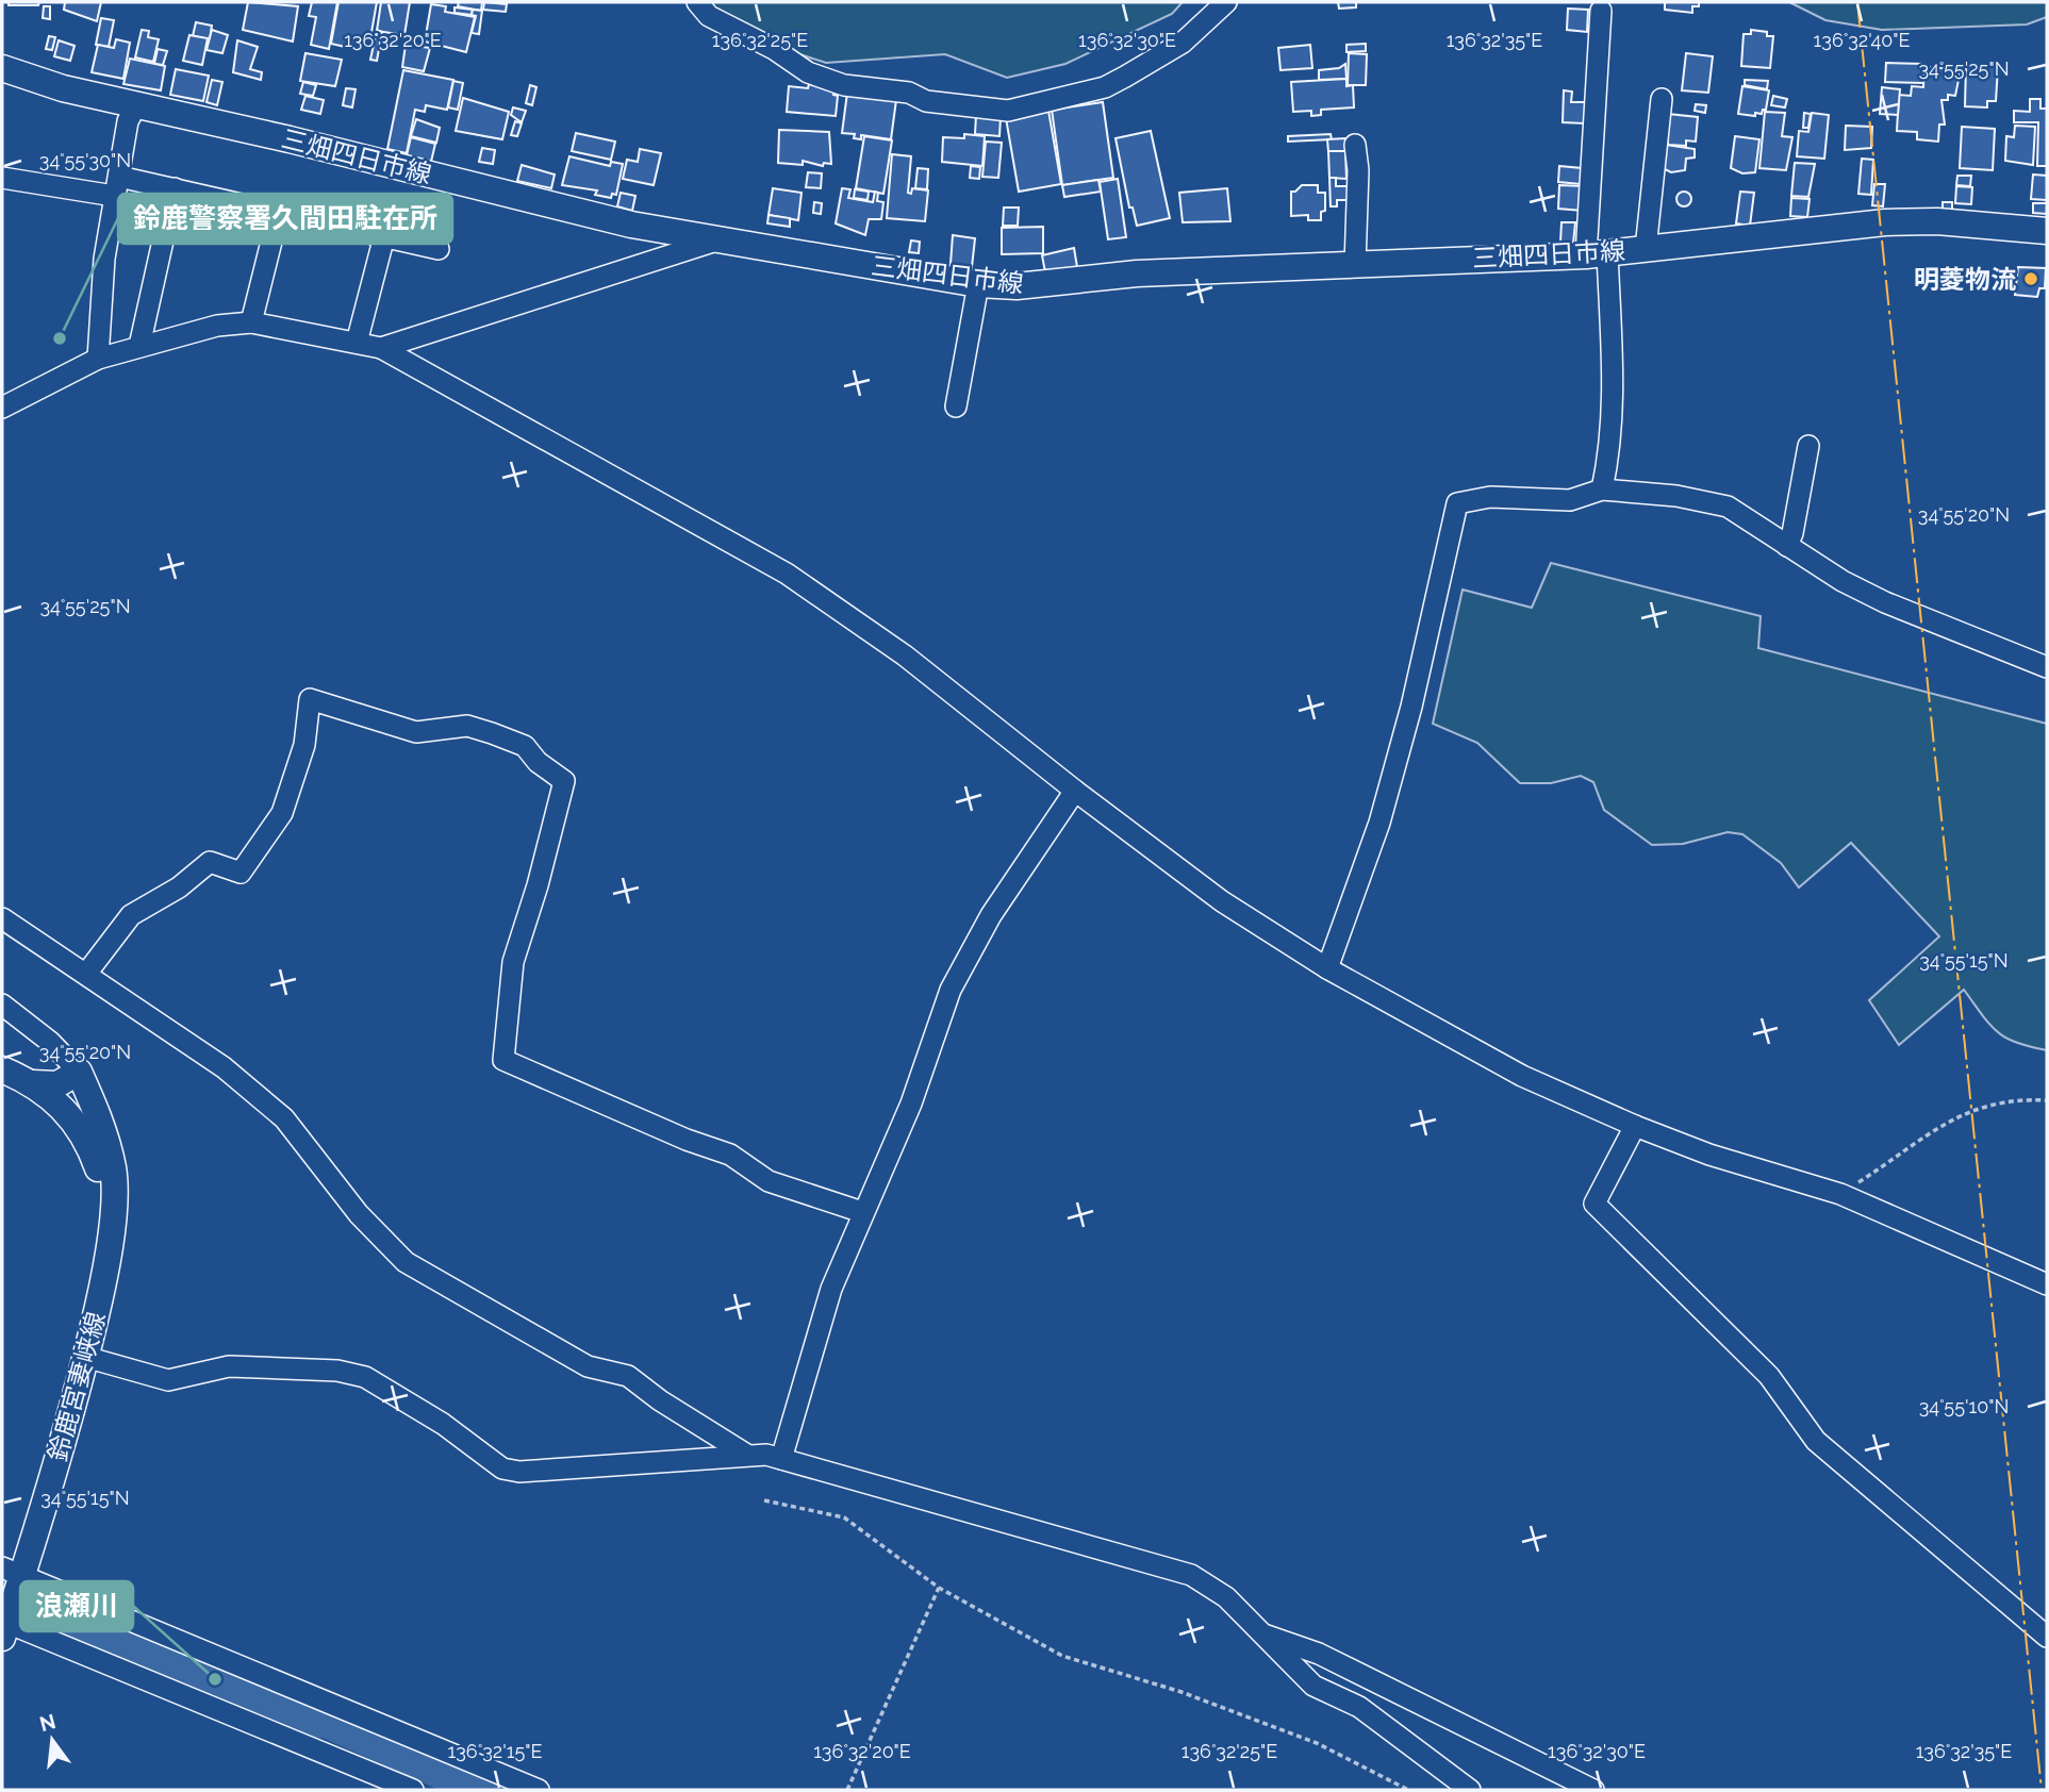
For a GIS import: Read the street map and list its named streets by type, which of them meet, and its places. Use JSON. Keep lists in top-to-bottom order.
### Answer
{
  "streets": {
    "main road": ["三畑四日市線", "鈴鹿宮妻峡線"]
  },
  "places": ["明菱物流", "鈴鹿警察署久間田駐在所", "浪瀬川"],
  "north": "top",
  "coordinates": [
    "136°32'20\"E",
    "136°32'25\"E",
    "136°32'30\"E",
    "136°32'35\"E",
    "136°32'40\"E",
    "34°55'25\"N",
    "34°55'30\"N",
    "34°55'20\"N",
    "34°55'15\"N",
    "34°55'10\"N",
    "136°32'15\"E"
  ]
}
